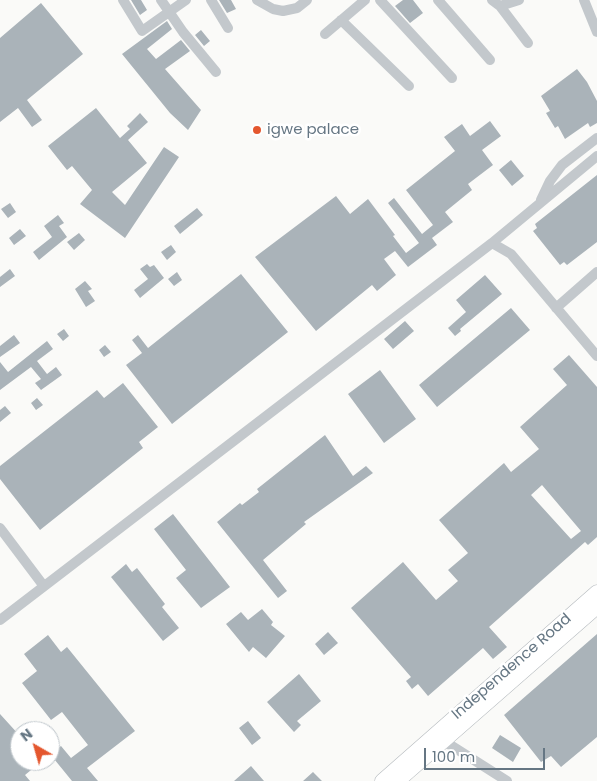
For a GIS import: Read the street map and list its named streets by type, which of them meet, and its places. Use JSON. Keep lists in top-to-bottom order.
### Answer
{
  "streets": {
    "main road": ["Independence Road"]
  },
  "places": ["igwe palace"],
  "scale_bar": "100 m",
  "north": "top left"
}
